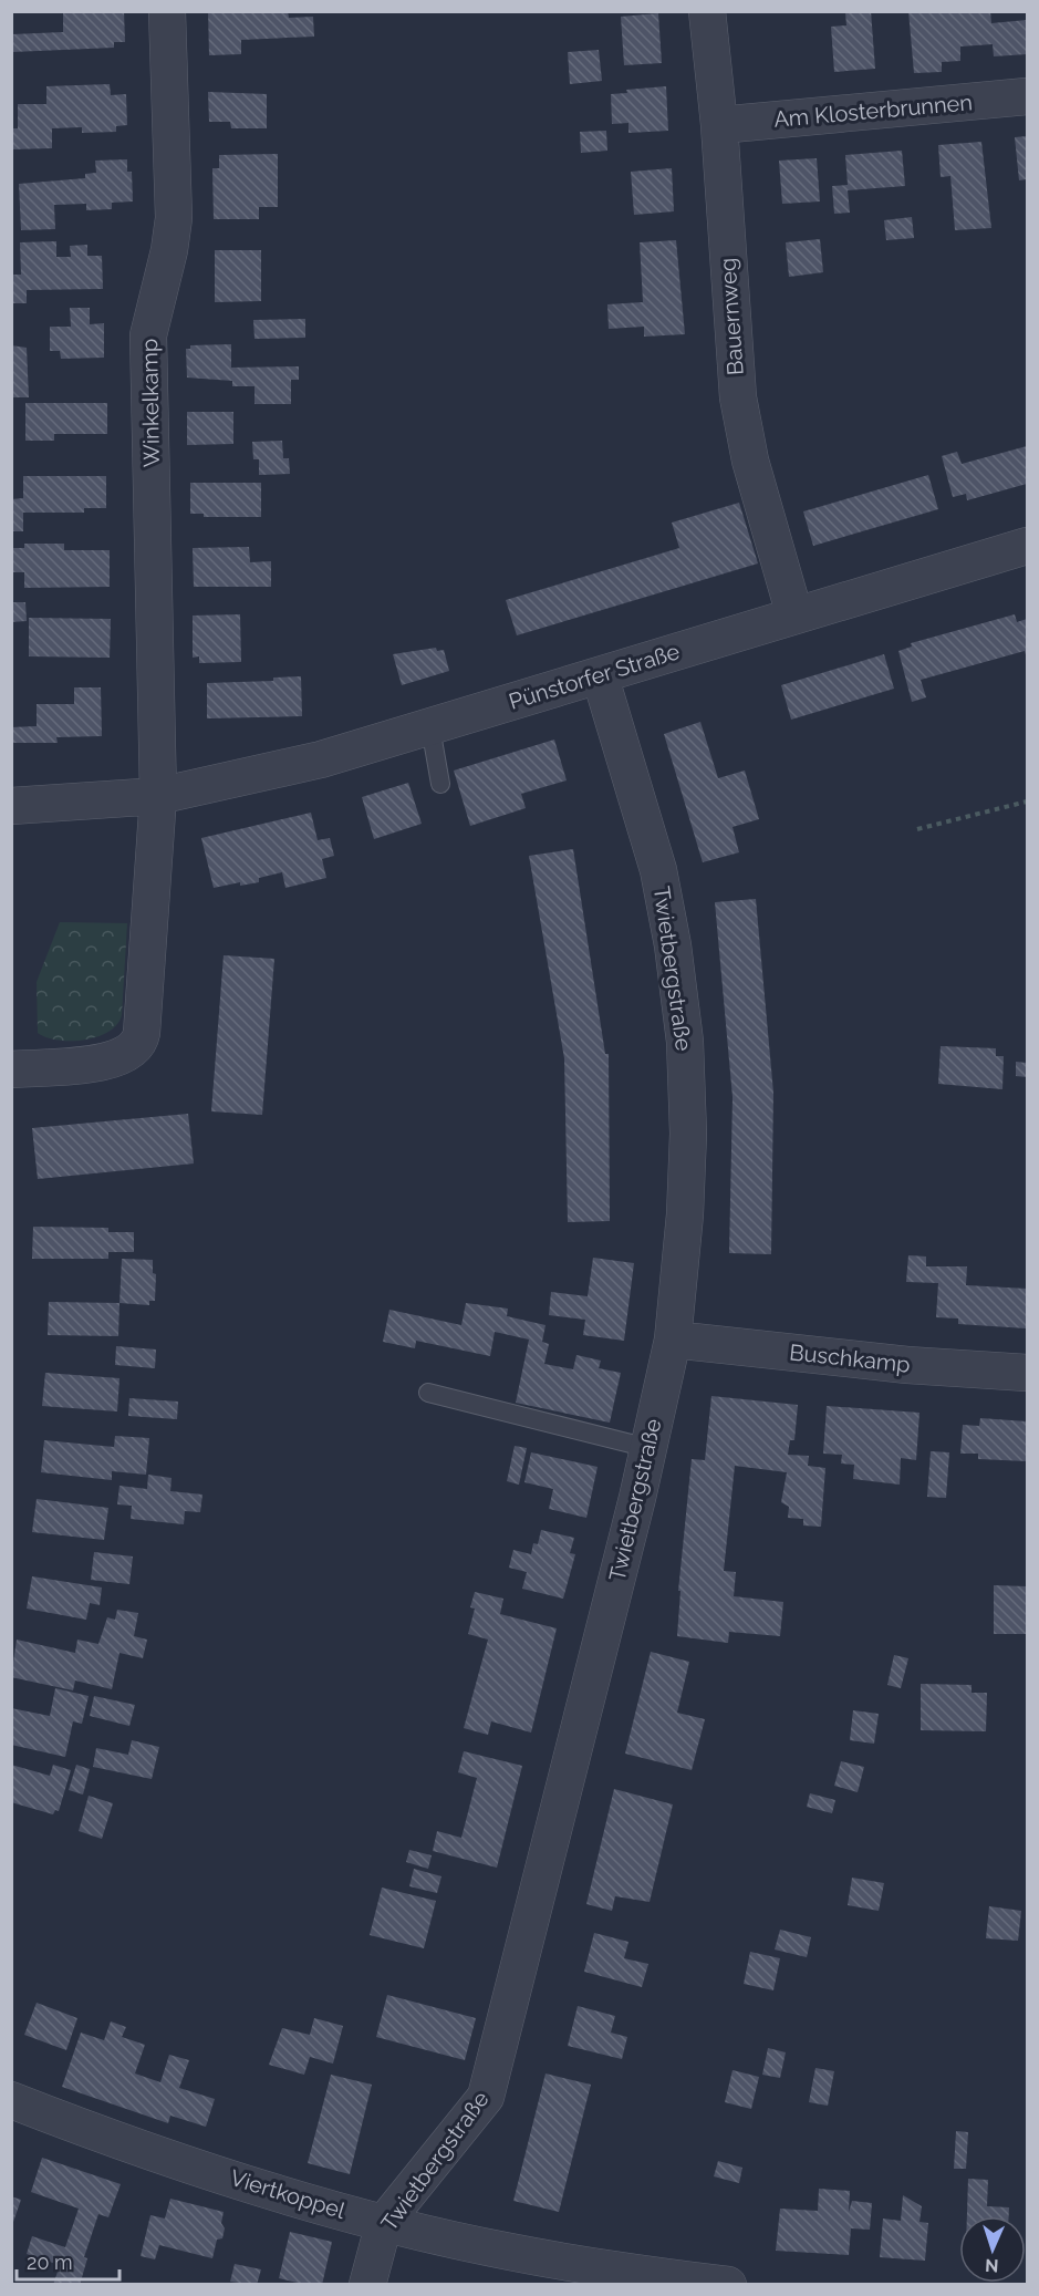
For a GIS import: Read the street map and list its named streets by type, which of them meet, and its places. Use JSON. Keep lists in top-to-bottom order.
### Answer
{
  "streets": {
    "street": [
      "Am Klosterbrunnen",
      "Bauernweg",
      "Winkelkamp",
      "Pünstorfer Straße",
      "Twietbergstraße",
      "Buschkamp",
      "Viertkoppel"
    ]
  },
  "crossings": [
    ["Am Klosterbrunnen", "Bauernweg"],
    ["Bauernweg", "Pünstorfer Straße"],
    ["Winkelkamp", "Pünstorfer Straße"],
    ["Pünstorfer Straße", "Twietbergstraße"],
    ["Twietbergstraße", "Buschkamp"],
    ["Twietbergstraße", "Viertkoppel"]
  ],
  "scale_bar": "20 m",
  "north": "bottom"
}
